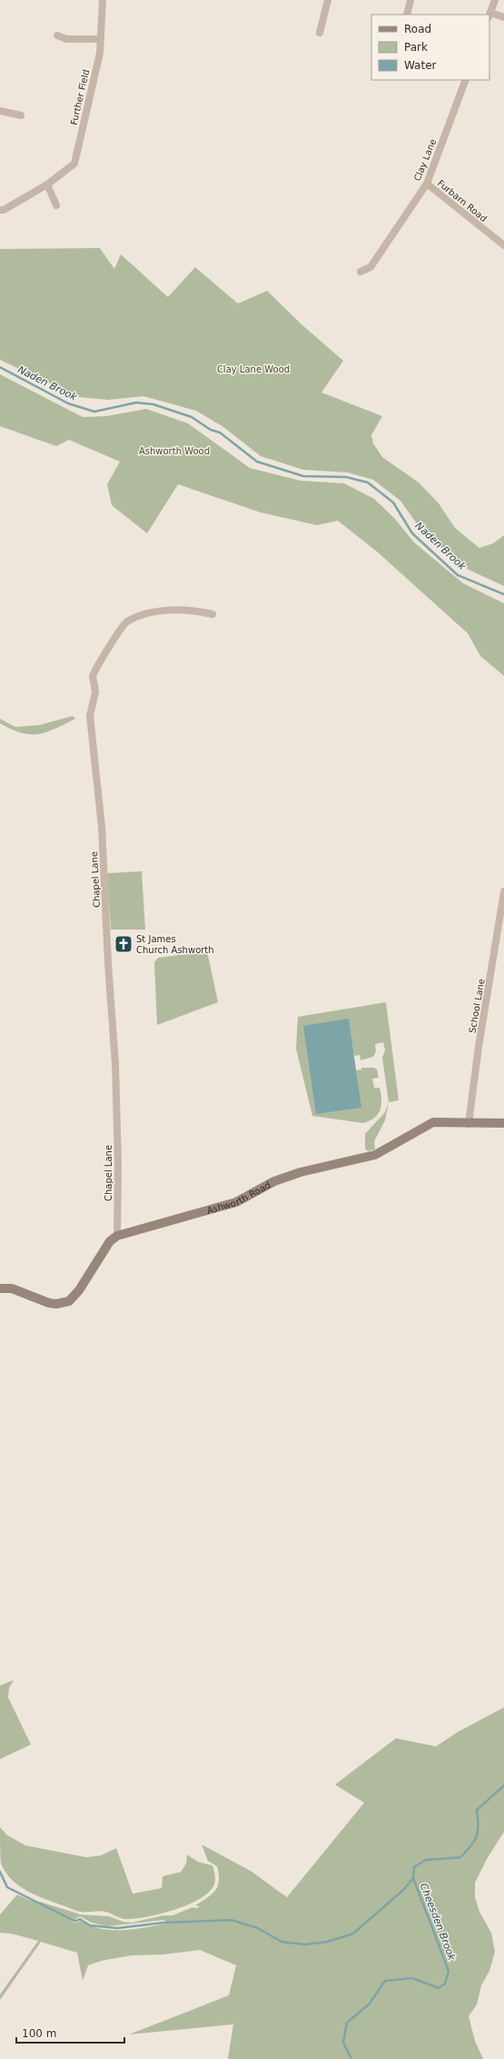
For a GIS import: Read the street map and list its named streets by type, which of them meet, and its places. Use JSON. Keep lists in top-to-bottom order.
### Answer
{
  "streets": {
    "street": [
      "Further Field",
      "Clay Lane",
      "Furbarn Road",
      "Chapel Lane",
      "School Lane",
      "Ashworth Road"
    ]
  },
  "crossings": [
    ["Clay Lane", "Furbarn Road"],
    ["Chapel Lane", "Ashworth Road"],
    ["School Lane", "Ashworth Road"]
  ],
  "water": ["Naden Brook", "Cheesden Brook"],
  "parks": ["Clay Lane Wood", "Ashworth Wood"],
  "places": {
    "church": ["St James Church Ashworth"]
  },
  "legend": ["Road", "Park", "Water"],
  "scale_bar": "100 m"
}
